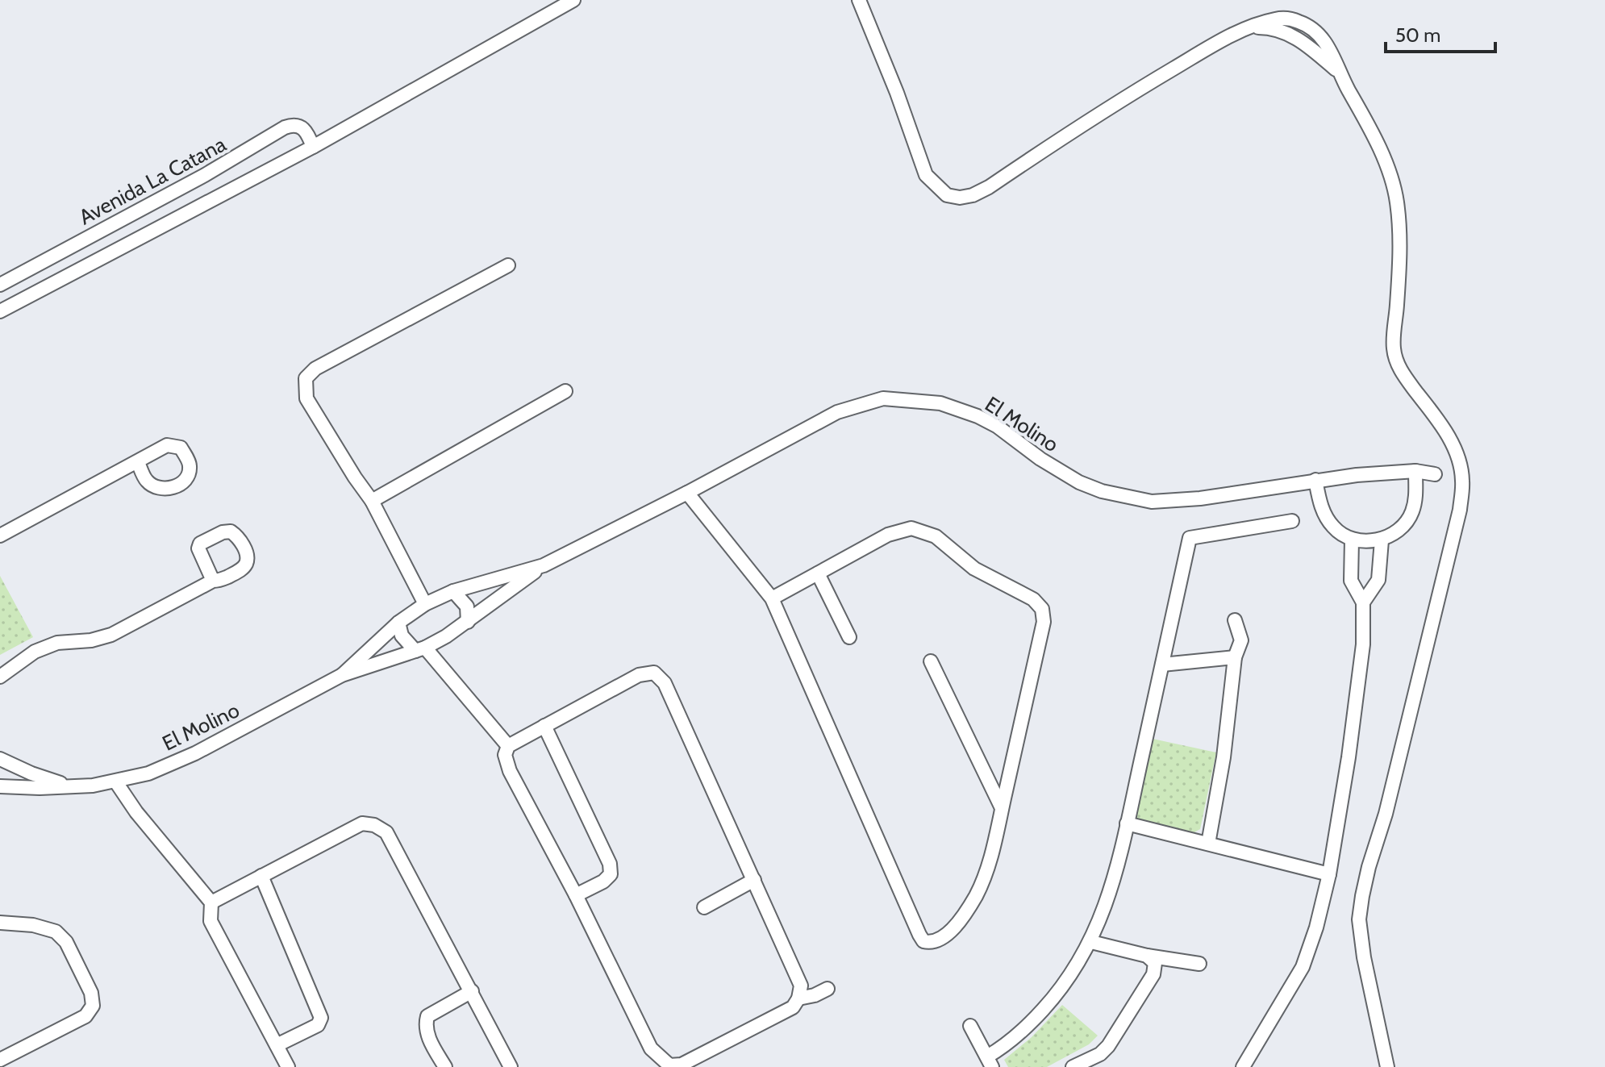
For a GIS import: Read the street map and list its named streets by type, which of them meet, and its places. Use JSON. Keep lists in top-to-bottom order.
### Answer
{
  "streets": {
    "street": ["Avenida La Catana", "El Molino"]
  },
  "scale_bar": "50 m"
}
